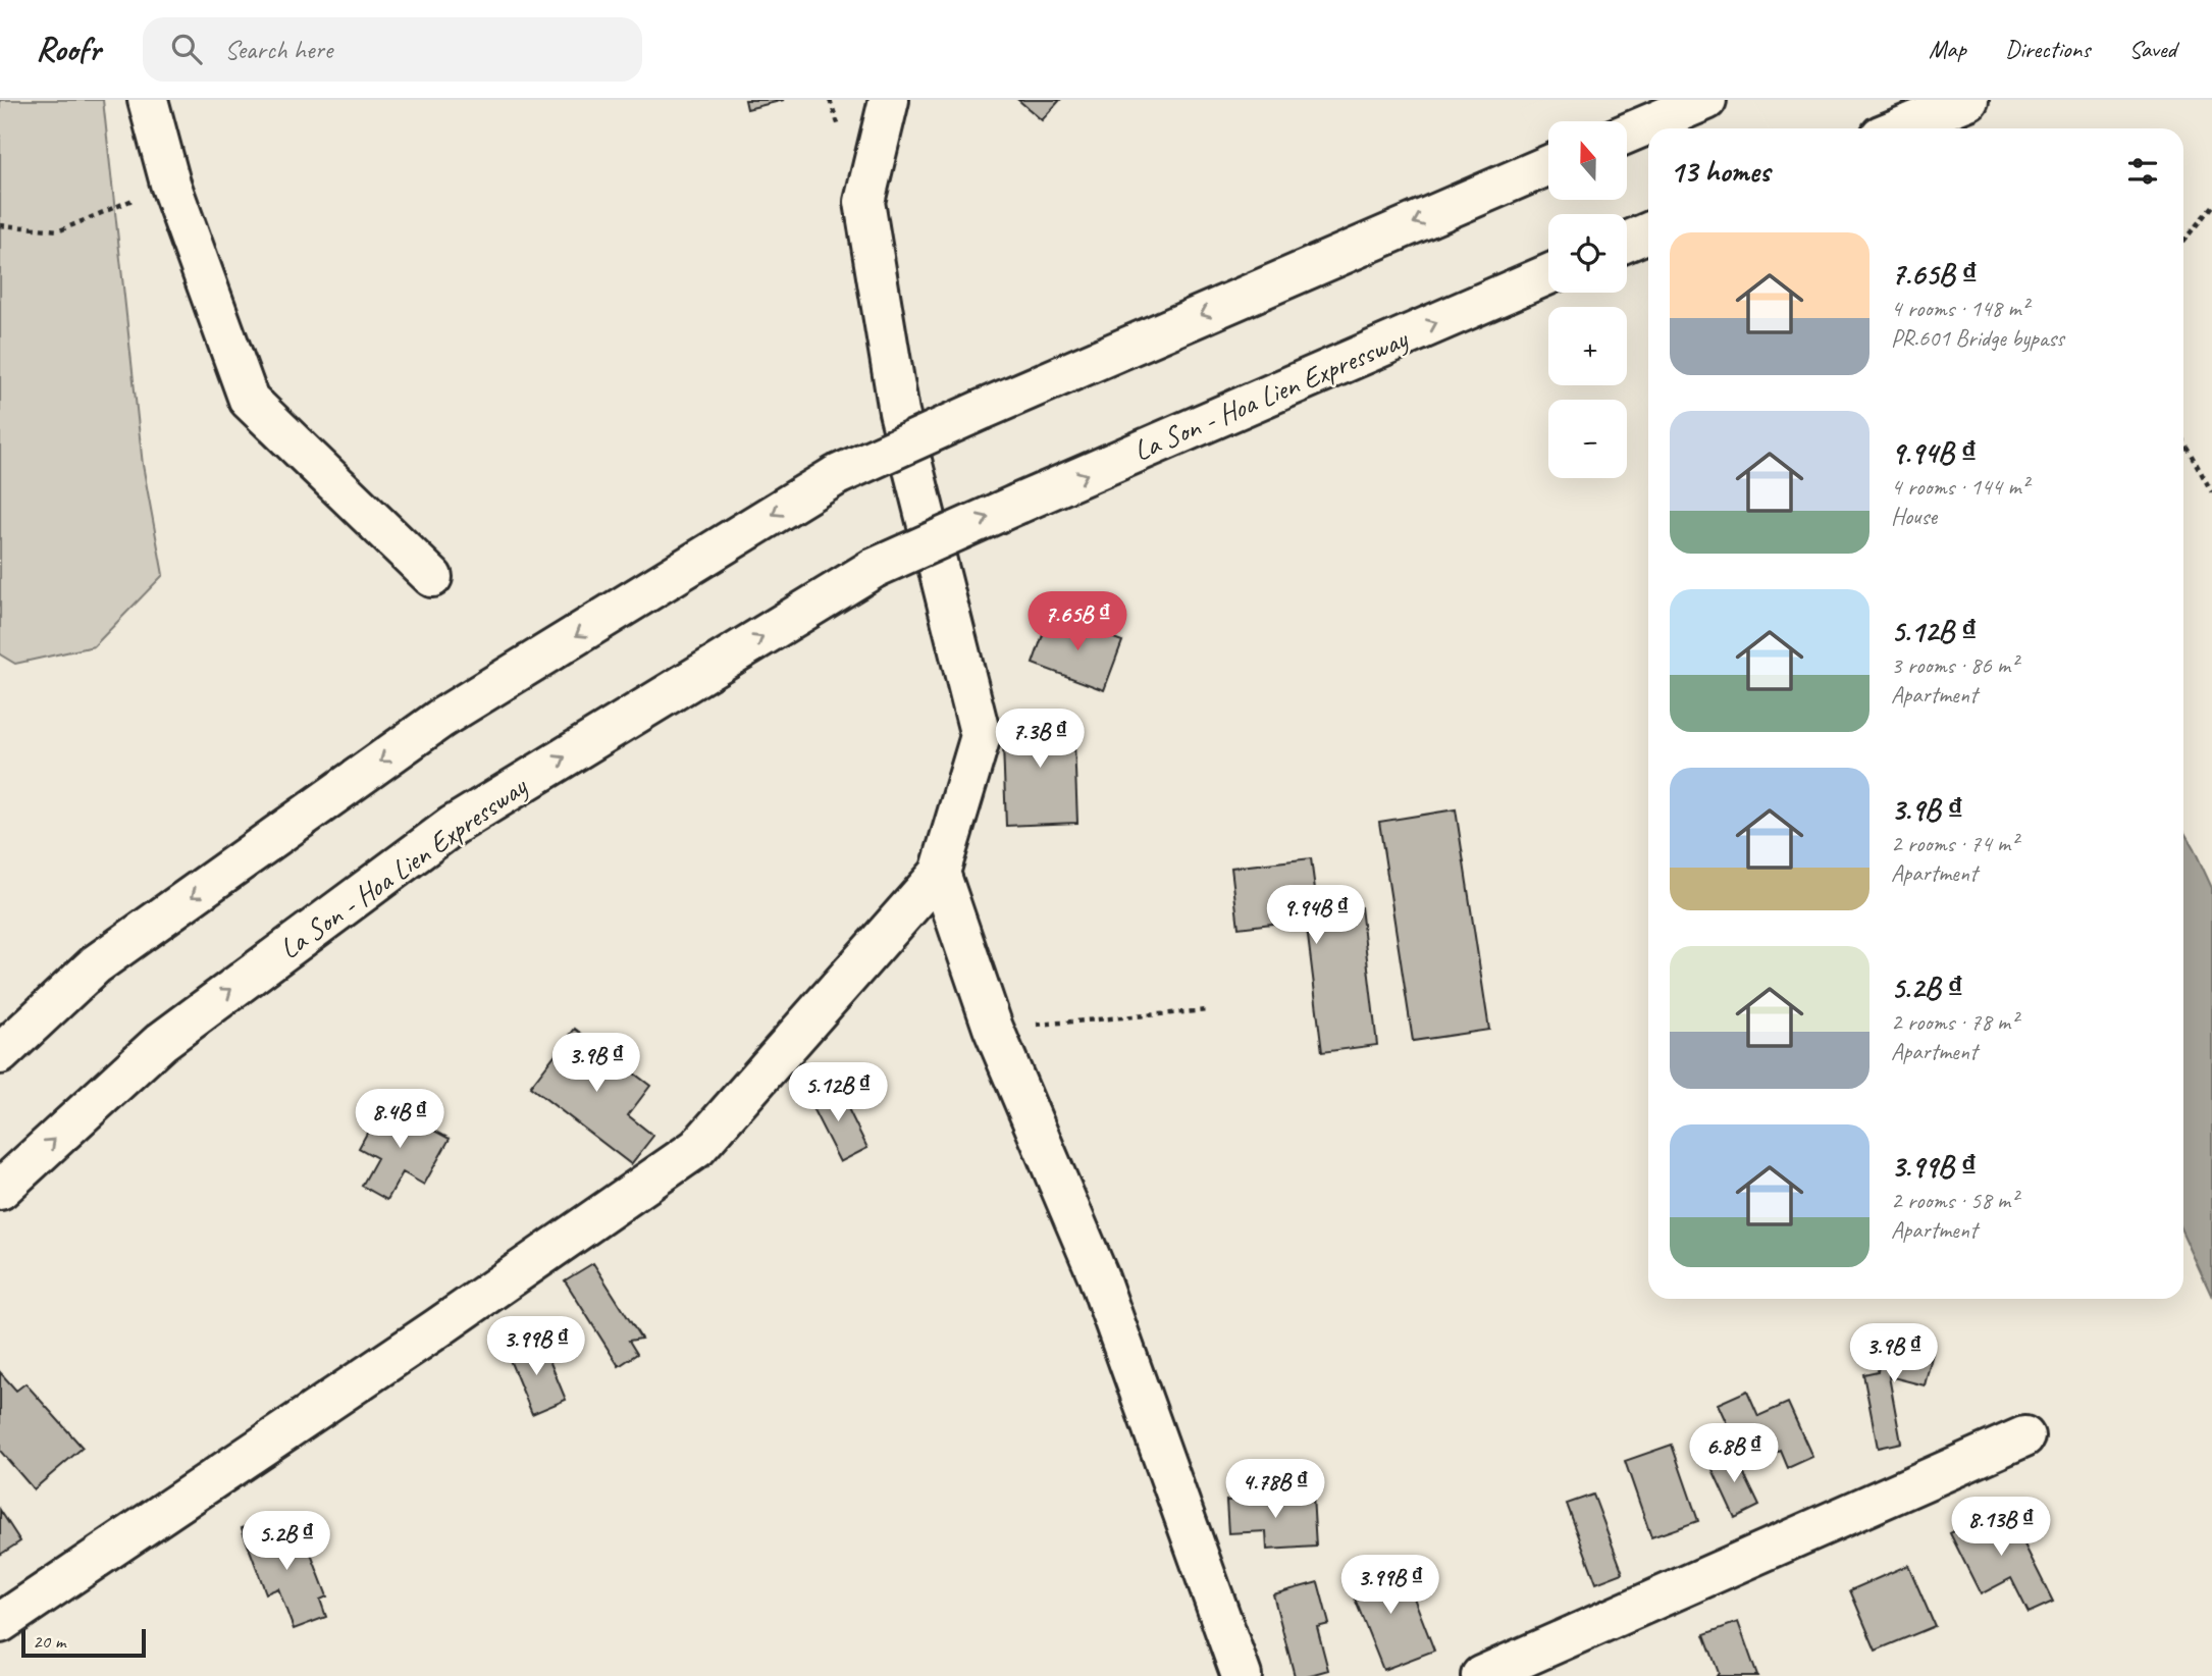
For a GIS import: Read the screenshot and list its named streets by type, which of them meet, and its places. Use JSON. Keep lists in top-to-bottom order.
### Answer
{
  "streets": {
    "main road": ["La Son - Hoa Lien Expressway"]
  },
  "scale_bar": "20 m",
  "north": "top",
  "page": {
    "header": "Roofr",
    "search": "Search here",
    "nav": ["Map", "Directions", "Saved"],
    "map_buttons": ["+", "−"],
    "heading": "13 homes",
    "list": [
      {
        "name": "7.65B ₫",
        "note": "4 rooms · 148 m² · PR.601 Bridge bypass"
      },
      {
        "name": "9.94B ₫",
        "note": "4 rooms · 144 m² · House"
      },
      {
        "name": "5.12B ₫",
        "note": "3 rooms · 86 m² · Apartment"
      },
      {
        "name": "3.9B ₫",
        "note": "2 rooms · 74 m² · Apartment"
      },
      {
        "name": "5.2B ₫",
        "note": "2 rooms · 78 m² · Apartment"
      },
      {
        "name": "3.99B ₫",
        "note": "2 rooms · 58 m² · Apartment"
      }
    ],
    "price": [
      "7.65B ₫",
      "7.3B ₫",
      "9.94B ₫",
      "3.9B ₫",
      "5.12B ₫",
      "8.4B ₫",
      "3.99B ₫",
      "3.9B ₫",
      "6.8B ₫",
      "4.78B ₫",
      "8.13B ₫",
      "5.2B ₫",
      "3.99B ₫"
    ],
    "scale": "20 m"
  }
}
